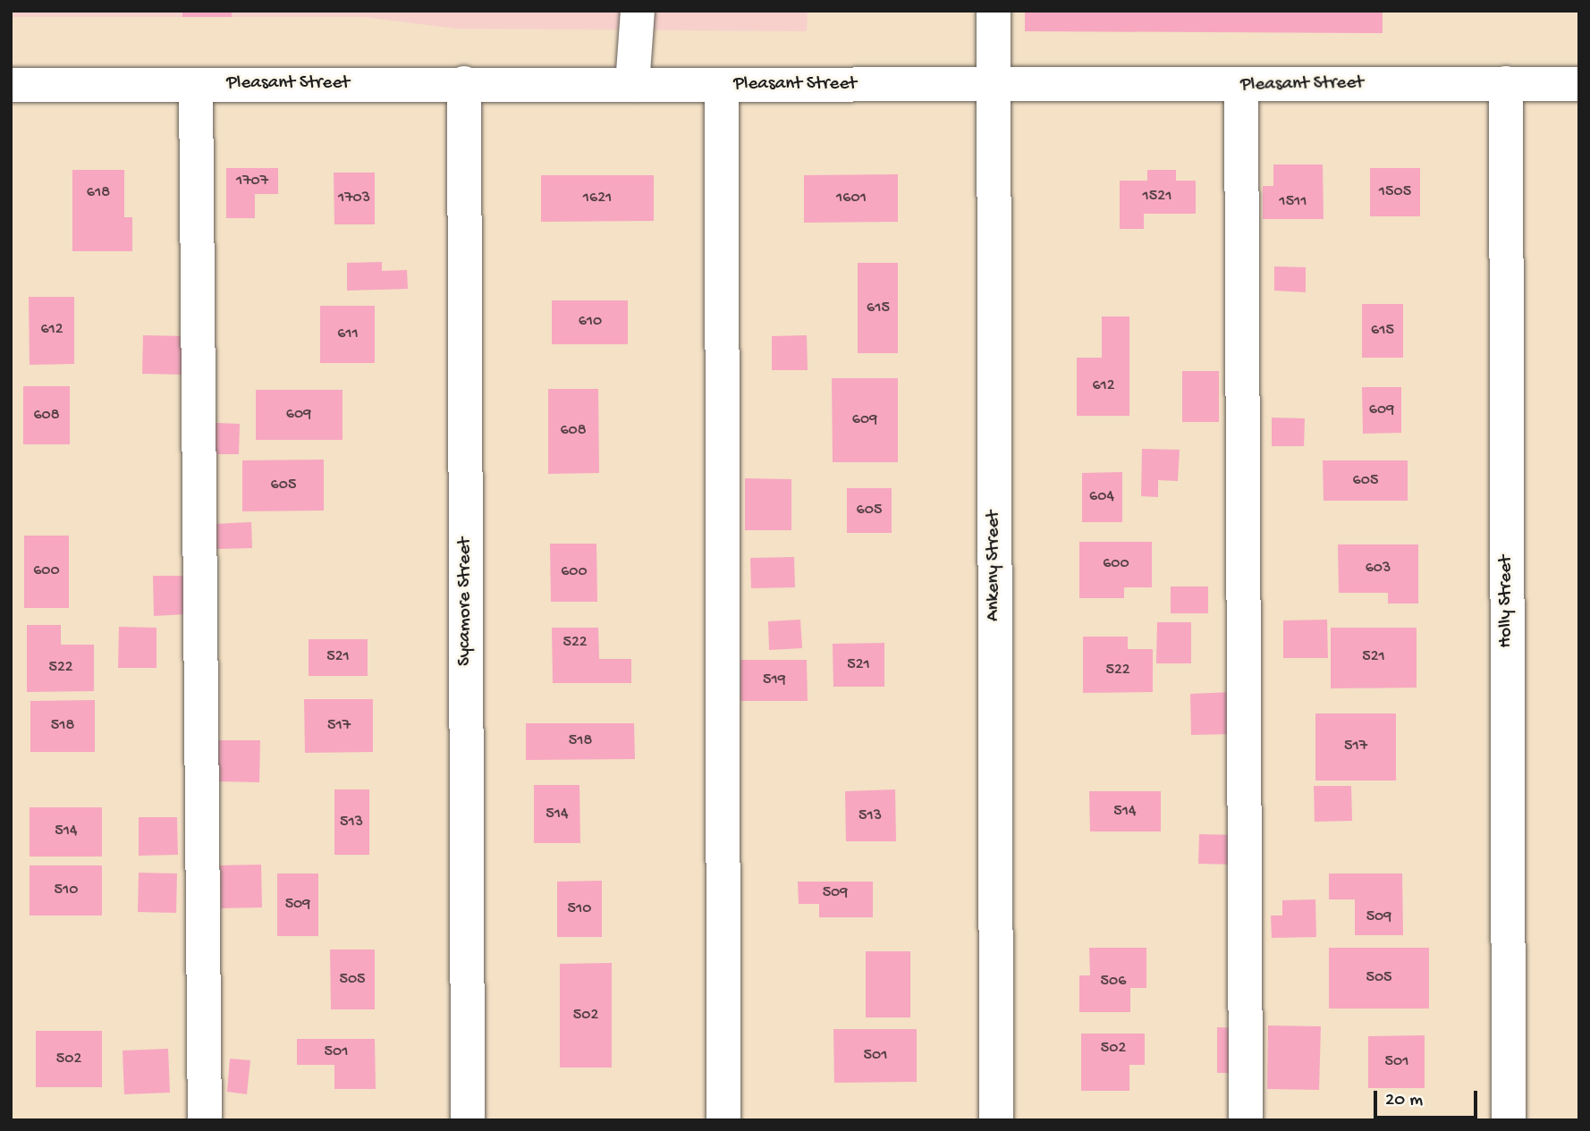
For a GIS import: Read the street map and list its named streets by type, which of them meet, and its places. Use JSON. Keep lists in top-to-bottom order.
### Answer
{
  "streets": {
    "street": [
      "Pleasant Street",
      "Ankeny Street",
      "Sycamore Street",
      "Holly Street"
    ]
  },
  "crossings": [
    ["Pleasant Street", "Ankeny Street"],
    ["Pleasant Street", "Sycamore Street"],
    ["Pleasant Street", "Holly Street"]
  ],
  "house_numbers": [
    "1707",
    "1505",
    "618",
    "1521",
    "1703",
    "1621",
    "1601",
    "1511",
    "615",
    "610",
    "612",
    "615",
    "611",
    "612",
    "609",
    "609",
    "608",
    "609",
    "608",
    "605",
    "605",
    "604",
    "605",
    "600",
    "603",
    "600",
    "600",
    "522",
    "521",
    "521",
    "521",
    "522",
    "522",
    "519",
    "518",
    "517",
    "518",
    "517",
    "514",
    "514",
    "513",
    "513",
    "514",
    "510",
    "509",
    "509",
    "510",
    "509",
    "505",
    "505",
    "506",
    "502",
    "502",
    "501",
    "501",
    "502",
    "501"
  ],
  "scale_bar": "20 m"
}
